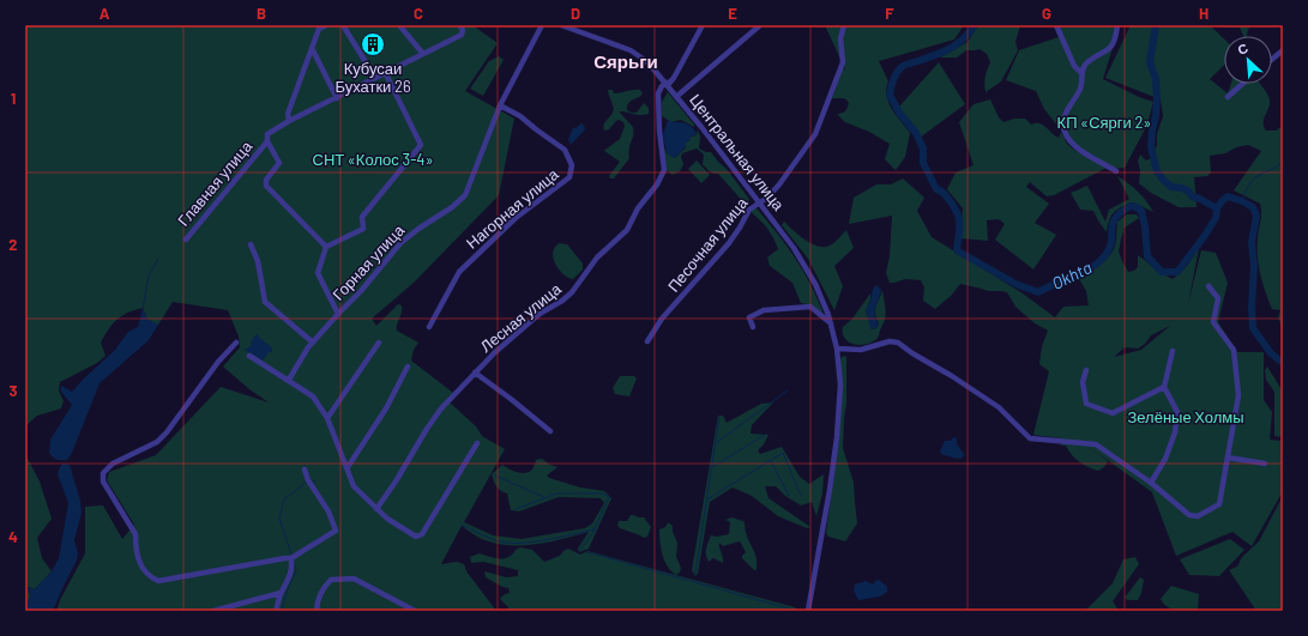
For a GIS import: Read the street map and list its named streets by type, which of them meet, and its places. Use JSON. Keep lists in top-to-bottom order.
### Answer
{
  "streets": {
    "street": [
      "Центральная улица",
      "Главная улица",
      "Нагорная улица",
      "Песочная улица",
      "Горная улица",
      "Лесная улица"
    ]
  },
  "crossings": [
    ["Центральная улица", "Песочная улица"],
    ["Центральная улица", "Лесная улица"],
    ["Нагорная улица", "Горная улица"]
  ],
  "districts": ["Сярьги"],
  "water": ["Okhta"],
  "parks": ["КП «Сярги 2»", "СНТ «Колос 3-4»", "Зелёные Холмы"],
  "places": {
    "building": ["Кубусаи Бухатки 26"]
  },
  "north": "top left",
  "grid": {
    "columns": [
      "A",
      "B",
      "C",
      "D",
      "E",
      "F",
      "G",
      "H"
    ],
    "rows": [
      "1",
      "2",
      "3",
      "4"
    ]
  }
}
